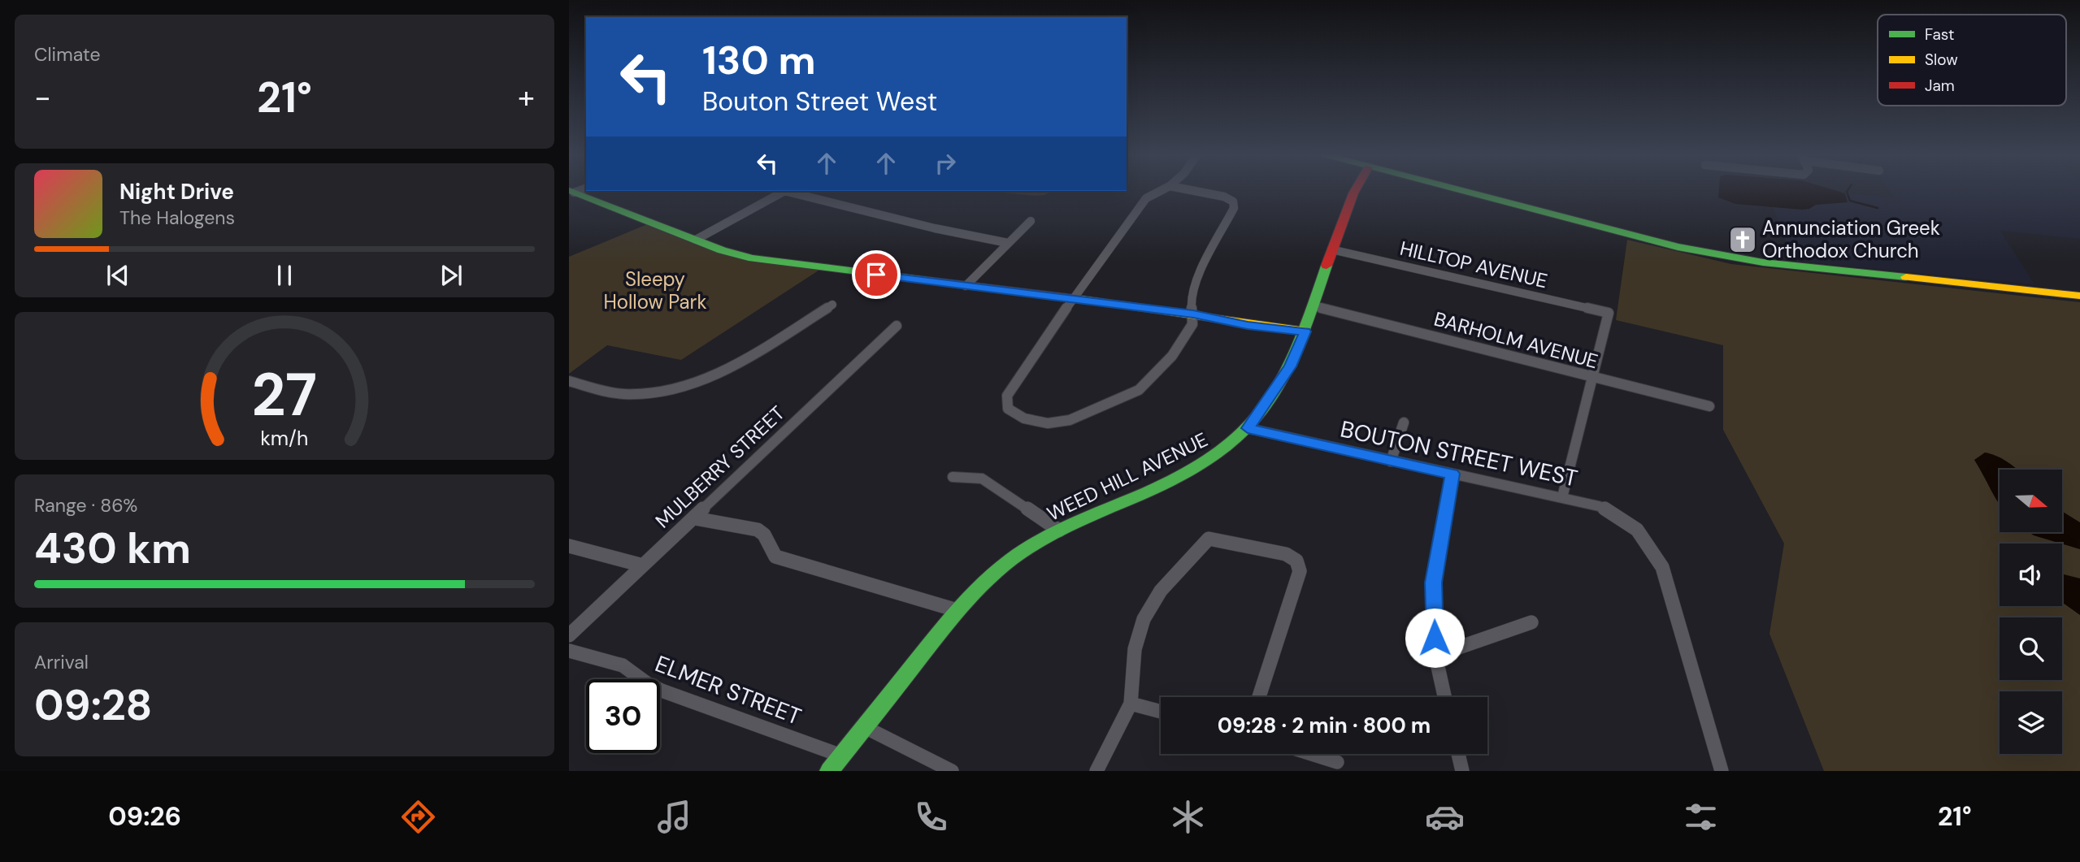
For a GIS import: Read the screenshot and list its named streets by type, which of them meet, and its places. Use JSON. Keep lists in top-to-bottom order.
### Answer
{
  "streets": {
    "main road": ["WEED HILL AVENUE"],
    "street": [
      "HILLTOP AVENUE",
      "BARHOLM AVENUE",
      "BOUTON STREET WEST",
      "MULBERRY STREET",
      "ELMER STREET"
    ]
  },
  "crossings": [
    ["HILLTOP AVENUE", "BARHOLM AVENUE"],
    ["HILLTOP AVENUE", "WEED HILL AVENUE"],
    ["BARHOLM AVENUE", "WEED HILL AVENUE"],
    ["BOUTON STREET WEST", "WEED HILL AVENUE"],
    ["WEED HILL AVENUE", "ELMER STREET"]
  ],
  "parks": ["Sleepy Hollow Park"],
  "places": {
    "church": ["Annunciation Greek Orthodox Church"]
  },
  "legend": ["Fast", "Slow", "Jam"],
  "north": "right",
  "page": {
    "tile": [
      "Climate",
      ["Range · 86%", "430 km"],
      ["Arrival", "09:28"]
    ],
    "turn": ["130 m", "Bouton Street West"],
    "heat": ["−", "21°", "+"],
    "song": ["Night Drive", "The Halogens"],
    "limit": "30",
    "trip": "09:28 · 2 min · 800 m",
    "tabs": ["09:26", "21°"],
    "gauge": ["27", "km/h"]
  }
}
